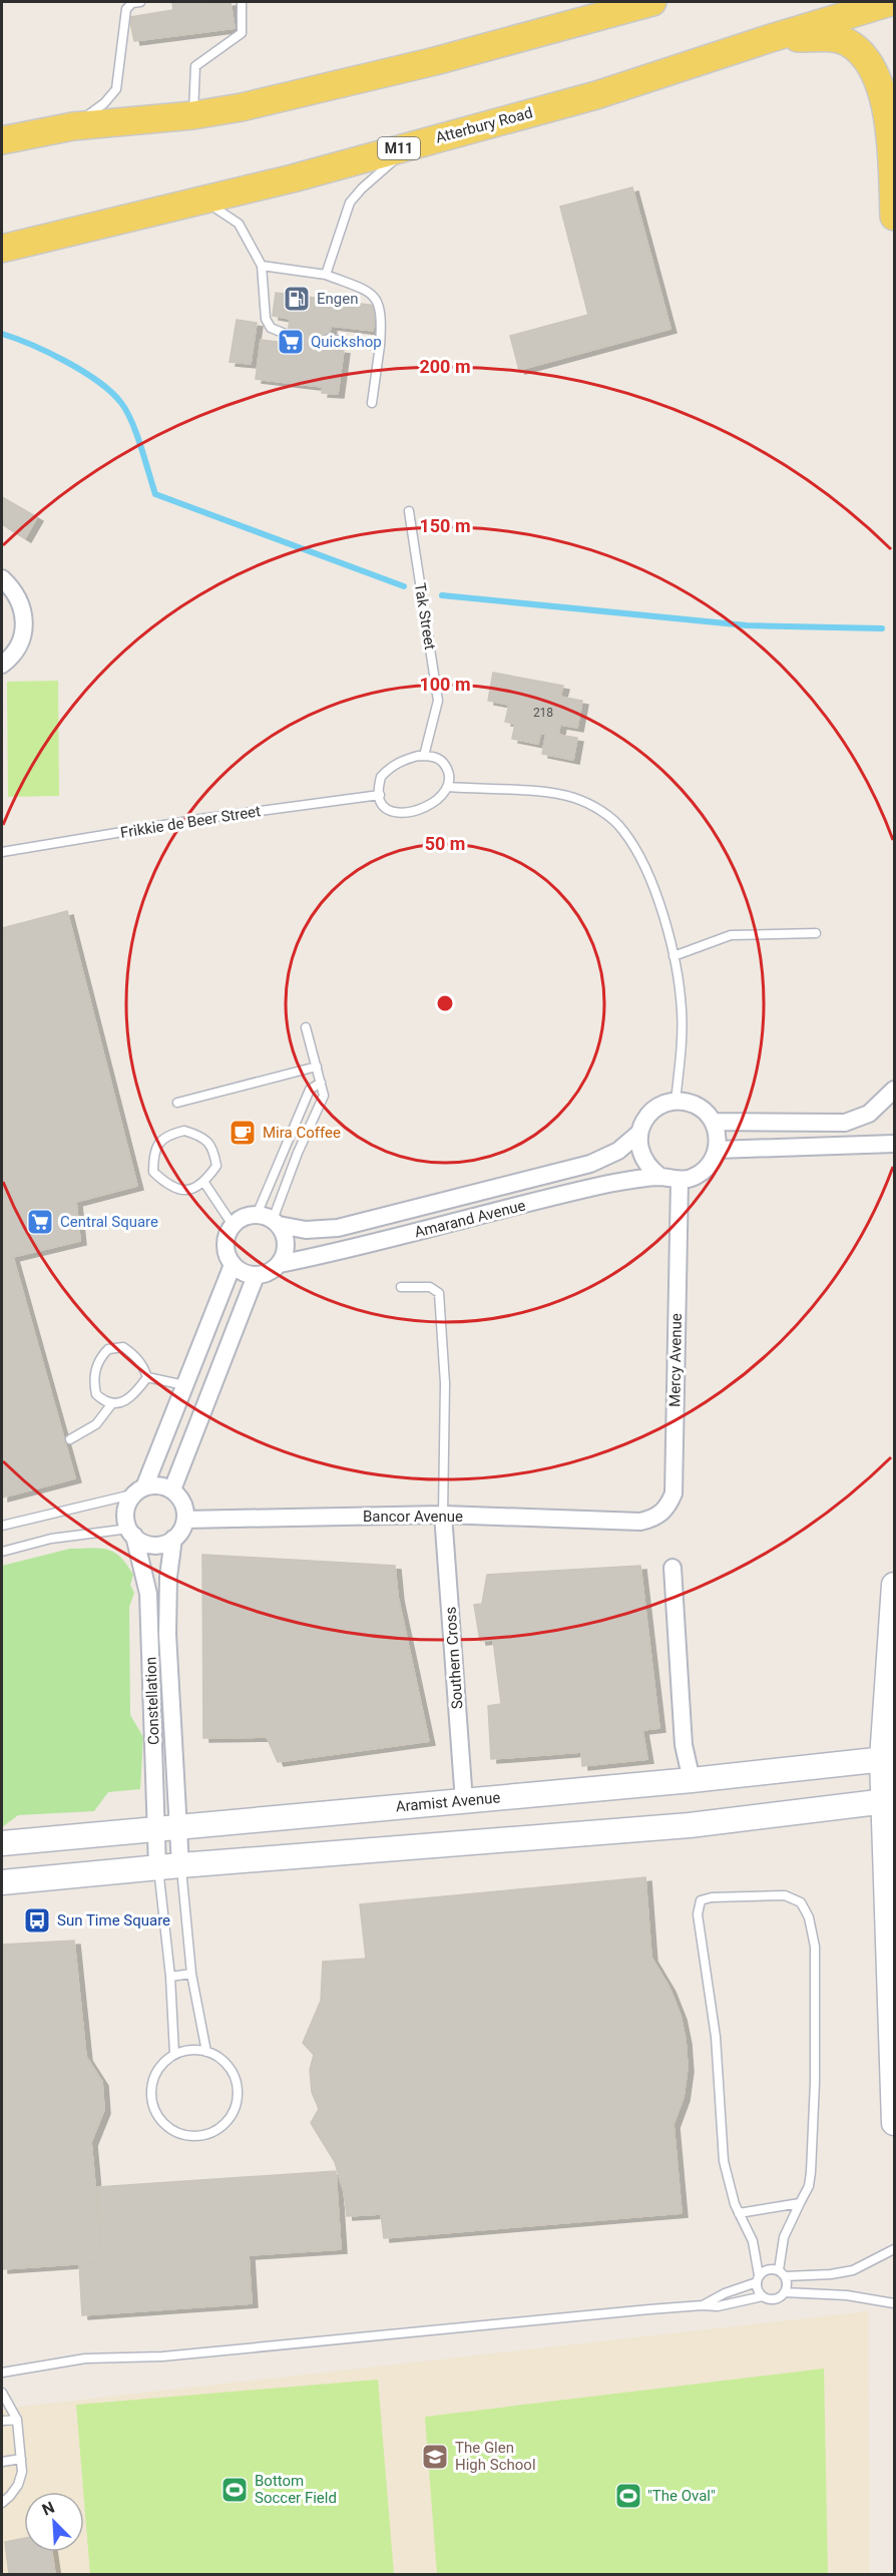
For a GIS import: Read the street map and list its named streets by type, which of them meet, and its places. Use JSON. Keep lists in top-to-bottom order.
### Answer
{
  "streets": {
    "main road": ["Atterbury Road", "M11"],
    "street": [
      "Amarand Avenue",
      "Mercy Avenue",
      "Bancor Avenue",
      "Southern Cross",
      "Constellation",
      "Aramist Avenue"
    ],
    "lane": ["Tak Street", "Frikkie de Beer Street"]
  },
  "crossings": [
    ["Tak Street", "Frikkie de Beer Street"],
    ["Amarand Avenue", "Mercy Avenue"],
    ["Mercy Avenue", "Bancor Avenue"],
    ["Bancor Avenue", "Southern Cross"],
    ["Bancor Avenue", "Constellation"],
    ["Southern Cross", "Aramist Avenue"],
    ["Constellation", "Aramist Avenue"]
  ],
  "places": {
    "fuel station": ["Engen"],
    "supermarket": ["Quickshop", "Central Square"],
    "cafe": ["Mira Coffee"],
    "bus stop": ["Sun Time Square"],
    "school or university": ["The Glen High School"],
    "sports": ["Bottom Soccer Field", "\"The Oval\""]
  },
  "house_numbers": ["218"],
  "north": "top left",
  "rings": [
    "200 m",
    "150 m",
    "100 m",
    "50 m"
  ]
}
